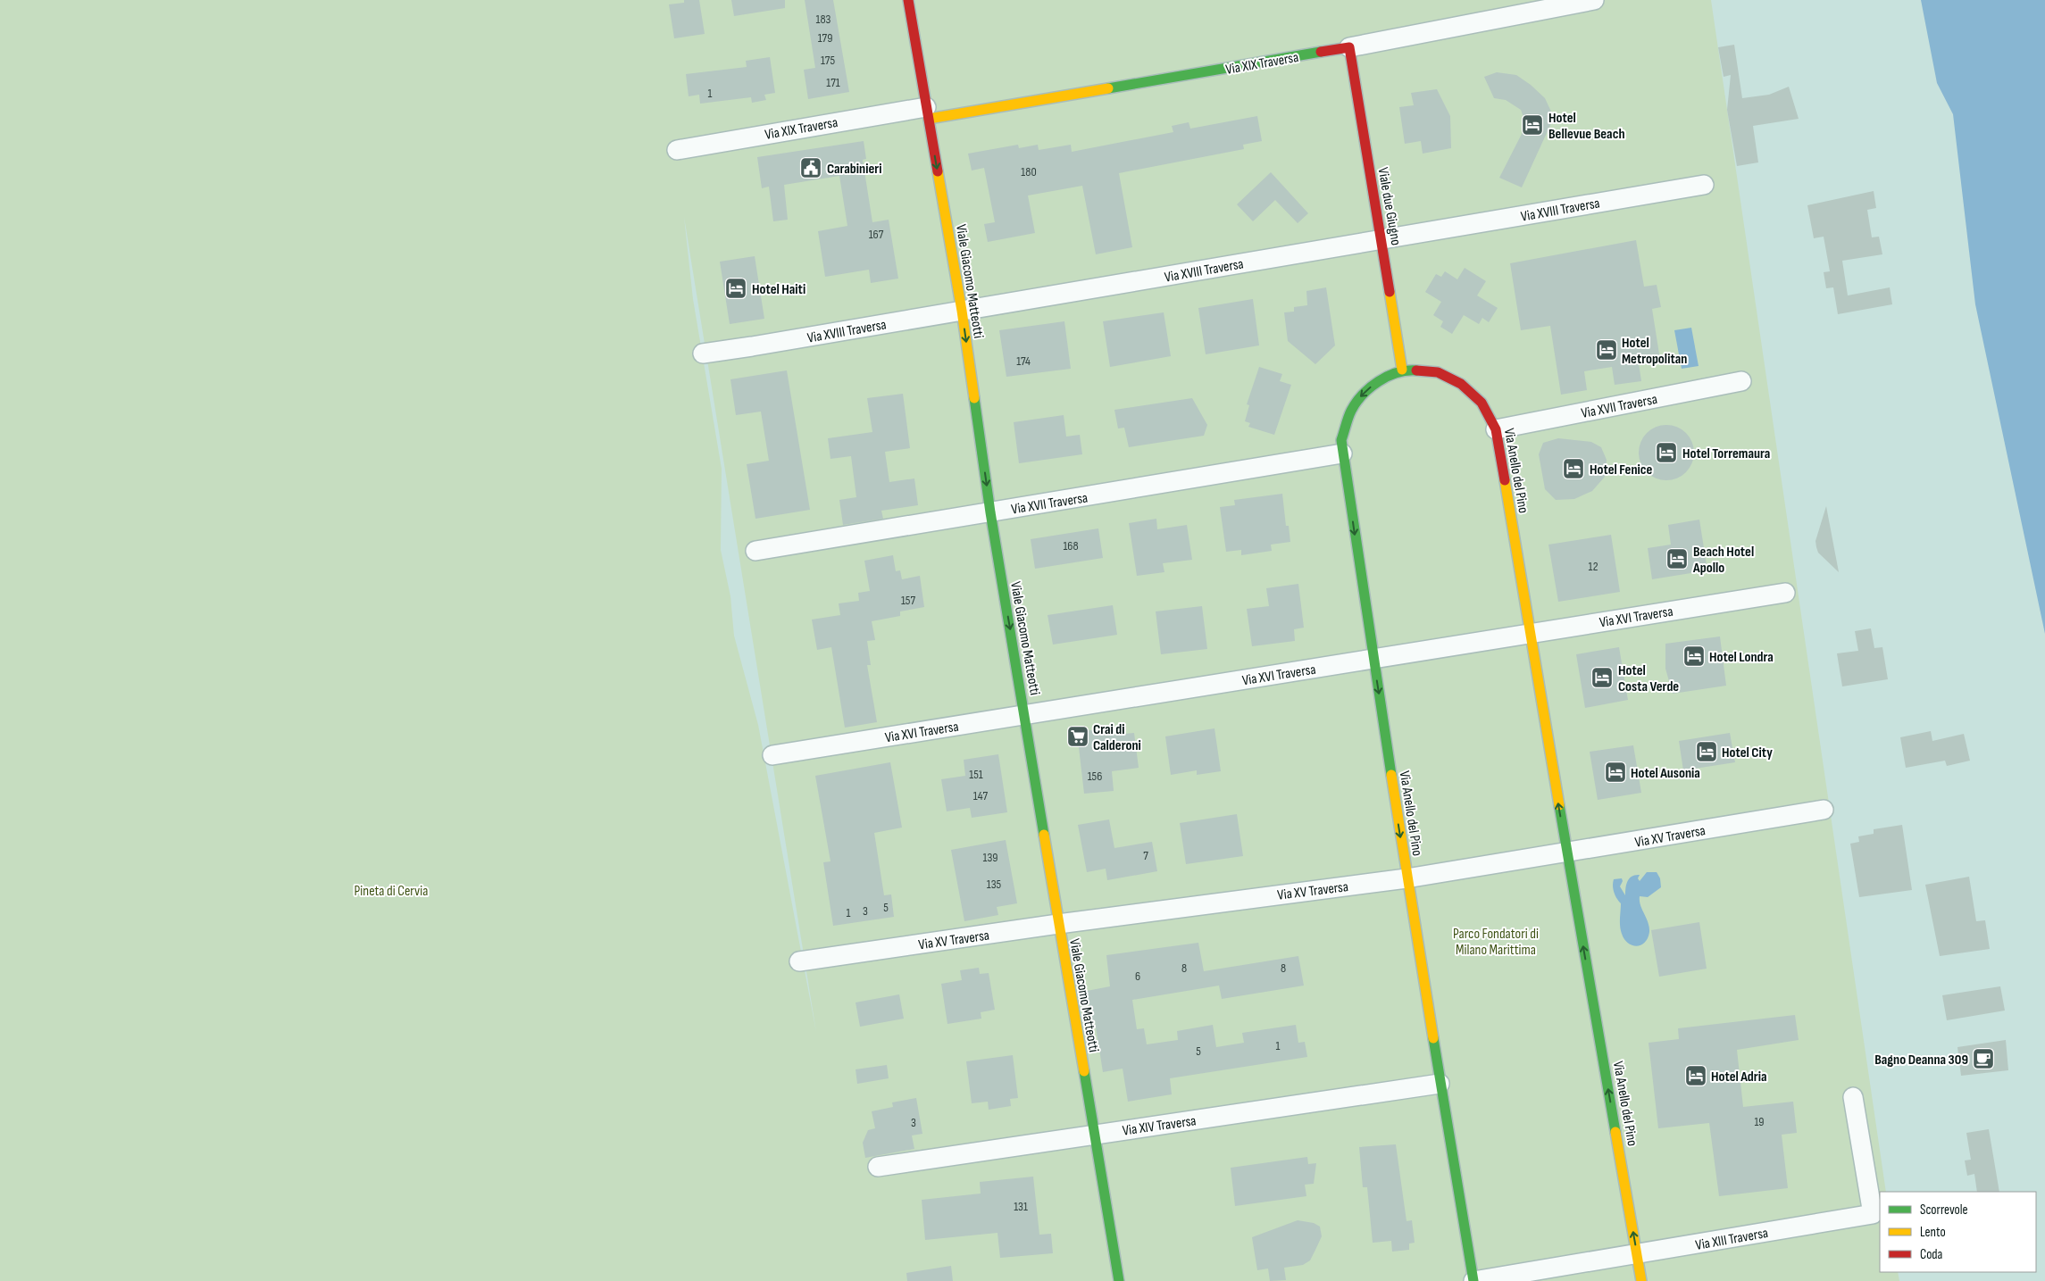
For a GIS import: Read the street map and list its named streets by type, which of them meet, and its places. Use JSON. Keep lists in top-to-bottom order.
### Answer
{
  "streets": {
    "street": [
      "Via XIX Traversa",
      "Viale due Giugno",
      "Via XVIII Traversa",
      "Viale Giacomo Matteotti",
      "Via XVII Traversa",
      "Via Anello del Pino",
      "Via XVI Traversa",
      "Via XV Traversa",
      "Via XIV Traversa",
      "Via XIII Traversa"
    ]
  },
  "crossings": [
    ["Via XIX Traversa", "Viale due Giugno"],
    ["Via XIX Traversa", "Viale Giacomo Matteotti"],
    ["Viale due Giugno", "Via XVIII Traversa"],
    ["Viale due Giugno", "Via Anello del Pino"],
    ["Via XVIII Traversa", "Viale Giacomo Matteotti"],
    ["Viale Giacomo Matteotti", "Via XVII Traversa"],
    ["Viale Giacomo Matteotti", "Via XVI Traversa"],
    ["Viale Giacomo Matteotti", "Via XV Traversa"],
    ["Viale Giacomo Matteotti", "Via XIV Traversa"],
    ["Via XVII Traversa", "Via Anello del Pino"],
    ["Via Anello del Pino", "Via XVI Traversa"],
    ["Via Anello del Pino", "Via XV Traversa"],
    ["Via Anello del Pino", "Via XIV Traversa"],
    ["Via Anello del Pino", "Via XIII Traversa"]
  ],
  "one_way": ["Viale Giacomo Matteotti"],
  "parks": ["Pineta di Cervia", "Parco Fondatori di Milano Marittima"],
  "places": {
    "hotel": [
      "Hotel Bellevue Beach",
      "Hotel Haiti",
      "Hotel Metropolitan",
      "Hotel Torremaura",
      "Hotel Fenice",
      "Beach Hotel Apollo",
      "Hotel Londra",
      "Hotel Costa Verde",
      "Hotel City",
      "Hotel Ausonia",
      "Hotel Adria"
    ],
    "public building": ["Carabinieri"],
    "supermarket": ["Crai di Calderoni"],
    "cafe": ["Bagno Deanna 309"]
  },
  "house_numbers": [
    "183",
    "179",
    "175",
    "171",
    "1",
    "180",
    "167",
    "174",
    "168",
    "12",
    "157",
    "151",
    "156",
    "147",
    "7",
    "139",
    "135",
    "5",
    "3",
    "1",
    "8",
    "8",
    "6",
    "1",
    "5",
    "19",
    "3",
    "131"
  ],
  "legend": ["Scorrevole", "Lento", "Coda"]
}
